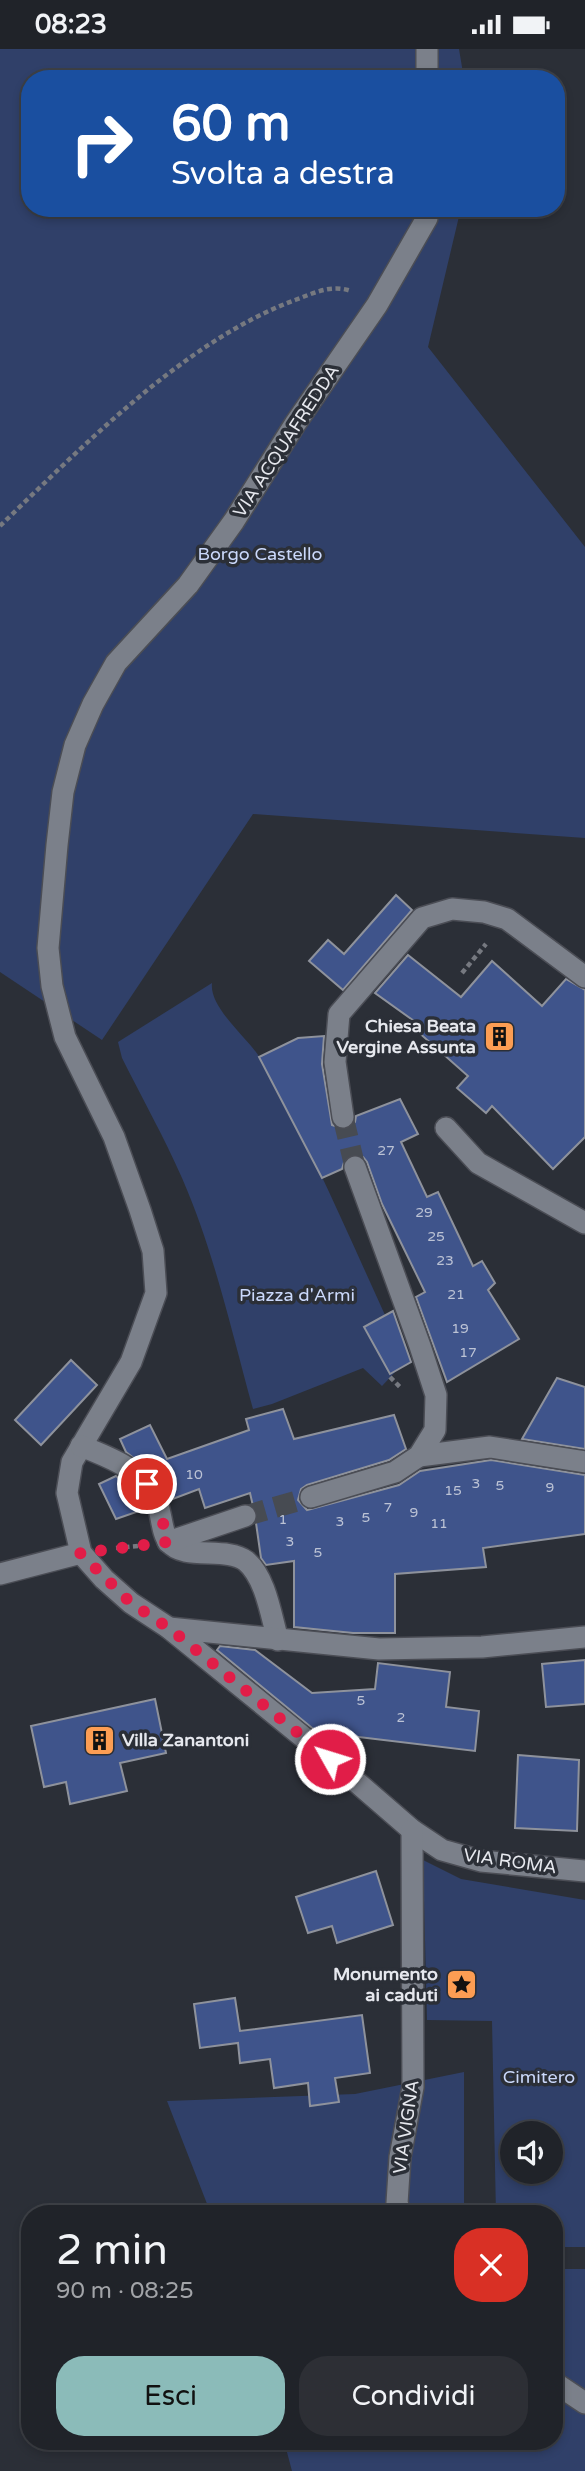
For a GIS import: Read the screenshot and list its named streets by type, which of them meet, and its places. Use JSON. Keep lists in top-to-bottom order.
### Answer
{
  "streets": {
    "street": ["VIA ACQUAFREDDA", "VIA ROMA", "VIA VIGNA"]
  },
  "crossings": [
    ["VIA ACQUAFREDDA", "VIA ROMA"],
    ["VIA ROMA", "VIA VIGNA"]
  ],
  "parks": ["Borgo Castello", "Piazza d'Armi", "Cimitero"],
  "places": {
    "building": ["Chiesa Beata Vergine Assunta", "Villa Zanantoni"],
    "place": ["Monumento ai caduti"]
  },
  "house_numbers": [
    "27",
    "29",
    "25",
    "23",
    "21",
    "19",
    "17",
    "10",
    "3",
    "5",
    "9",
    "15",
    "7",
    "9",
    "5",
    "1",
    "3",
    "11",
    "3",
    "5",
    "5",
    "2"
  ],
  "page": {
    "status": "08:23",
    "turn": ["60 m", "Svolta a destra"],
    "heading": ["2 min", "90 m · 08:25"],
    "buttons": ["Esci", "Condividi"]
  }
}
